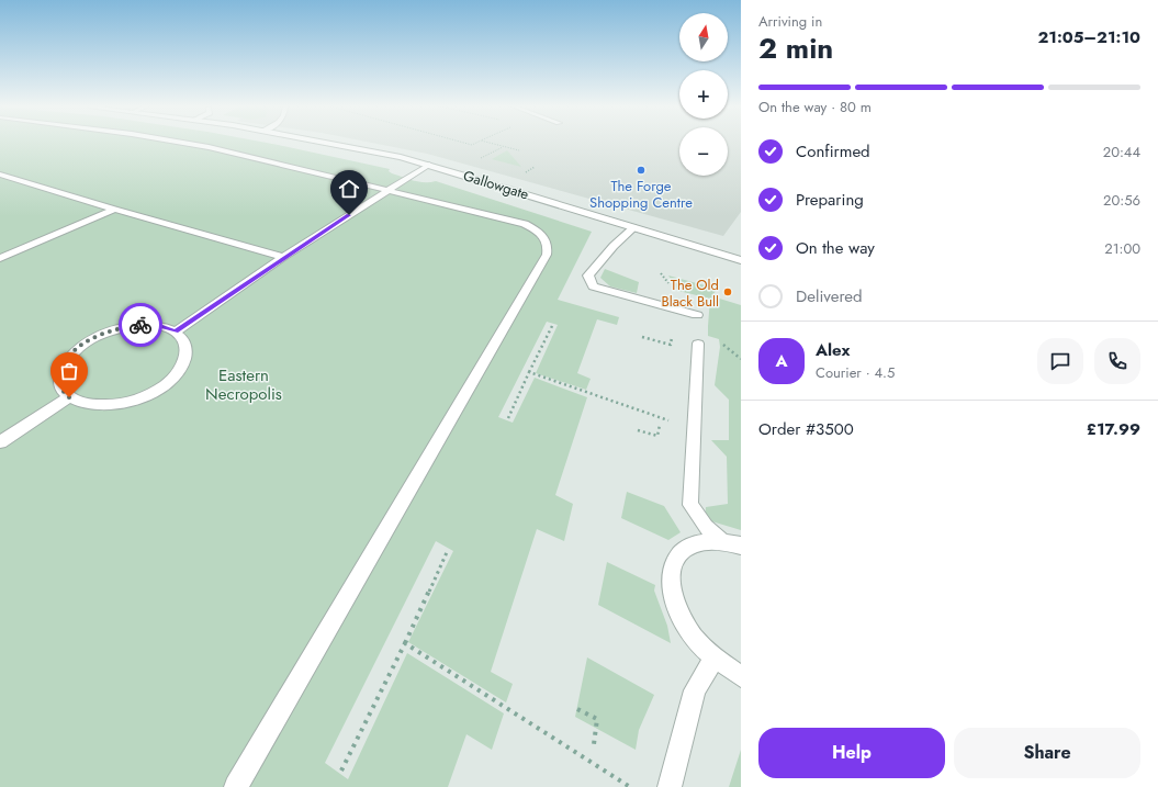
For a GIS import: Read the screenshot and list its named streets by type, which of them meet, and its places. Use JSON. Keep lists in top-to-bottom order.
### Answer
{
  "streets": {
    "street": ["Gallowgate"]
  },
  "parks": ["Eastern Necropolis"],
  "places": ["The Forge Shopping Centre", "The Old Black Bull"],
  "north": "top",
  "page": {
    "heading": ["2 min", "Arriving in", "21:05–21:10"],
    "panel": [
      "Alex",
      "Courier · 4.5",
      "Order #3500",
      "£17.99"
    ],
    "map_buttons": ["+", "−"],
    "bar": "On the way · 80 m",
    "list": [
      ["Confirmed", "20:44"],
      ["Preparing", "20:56"],
      ["On the way", "21:00"],
      "Delivered"
    ],
    "round": "A",
    "buttons": ["Help", "Share"]
  }
}
